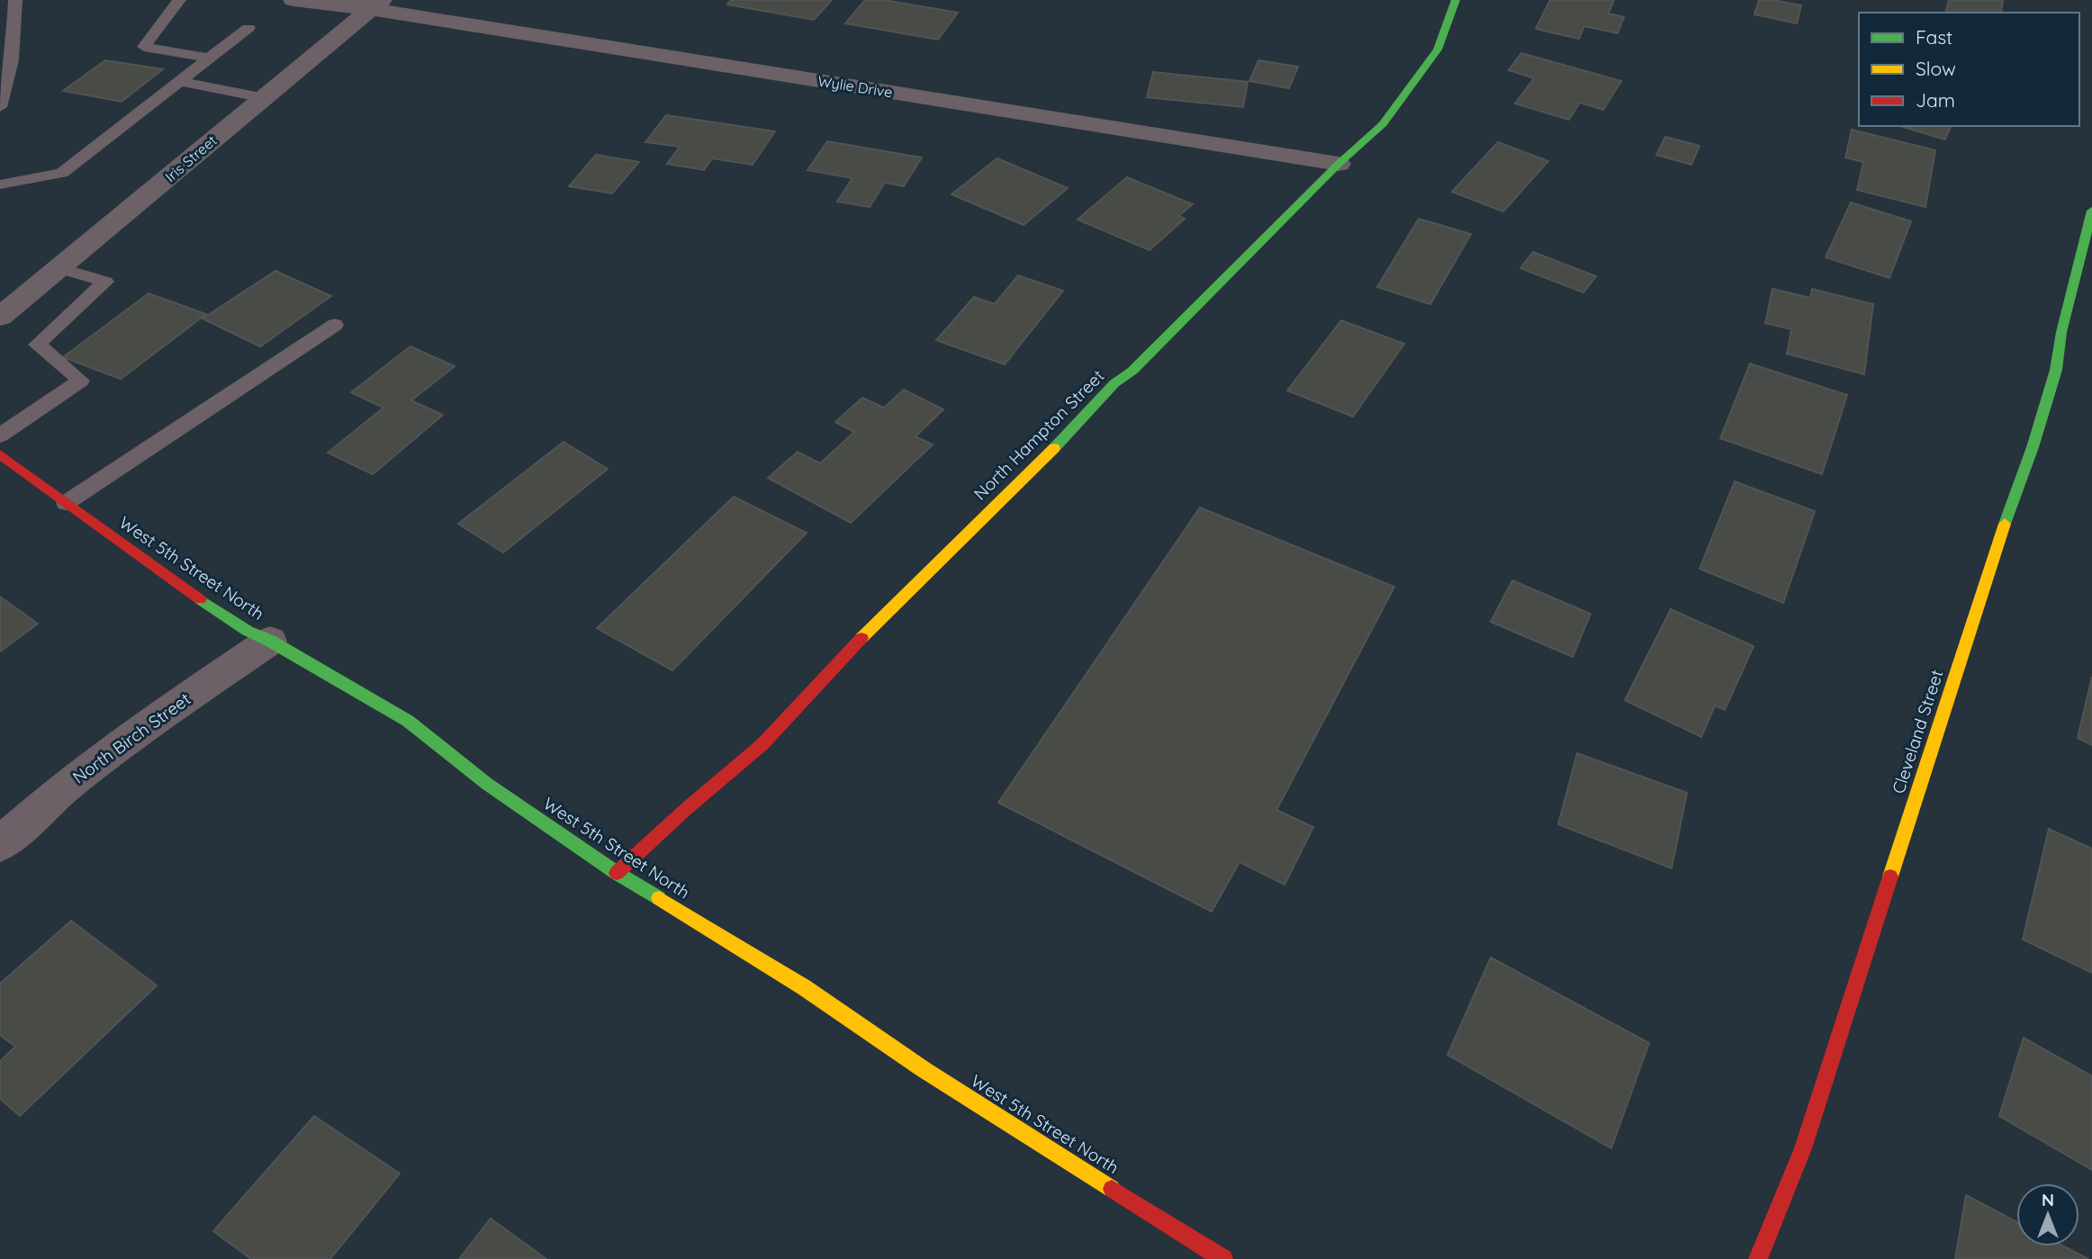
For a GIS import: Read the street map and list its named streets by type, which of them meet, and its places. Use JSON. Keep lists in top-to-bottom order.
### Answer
{
  "streets": {
    "street": [
      "Wylie Drive",
      "Iris Street",
      "North Hampton Street",
      "West 5th Street North",
      "Cleveland Street",
      "North Birch Street"
    ]
  },
  "crossings": [
    ["Wylie Drive", "Iris Street"],
    ["Wylie Drive", "North Hampton Street"],
    ["North Hampton Street", "West 5th Street North"],
    ["West 5th Street North", "North Birch Street"]
  ],
  "legend": ["Fast", "Slow", "Jam"],
  "north": "top"
}
